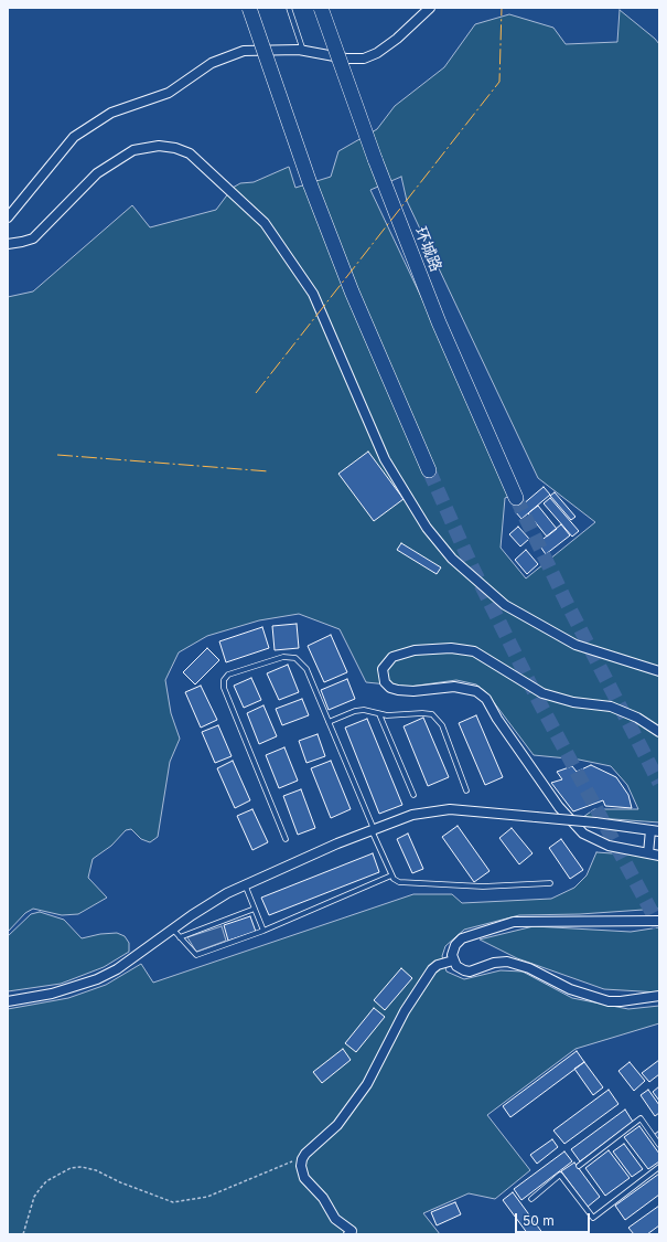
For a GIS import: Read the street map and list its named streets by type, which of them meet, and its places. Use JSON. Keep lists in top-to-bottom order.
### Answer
{
  "streets": {
    "main road": ["环城路"]
  },
  "scale_bar": "50 m"
}
